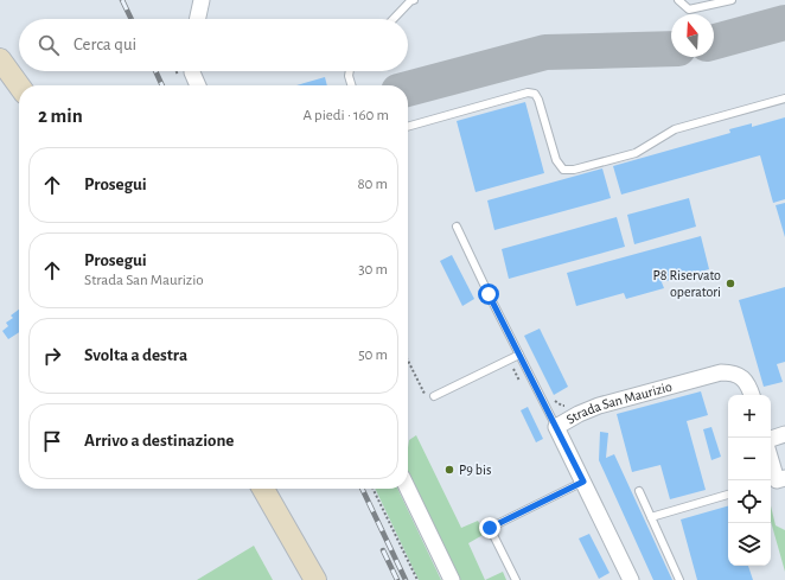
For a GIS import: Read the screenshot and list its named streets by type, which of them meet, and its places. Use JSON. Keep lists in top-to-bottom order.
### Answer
{
  "streets": {
    "street": ["Strada San Maurizio"]
  },
  "places": ["P8 Riservato operatori", "P9 bis"],
  "north": "top",
  "page": {
    "search": "Cerca qui",
    "heading": ["2 min", "A piedi · 160 m"],
    "list": [
      ["Prosegui", "80 m"],
      ["Prosegui", "Strada San Maurizio", "30 m"],
      ["Svolta a destra", "50 m"],
      "Arrivo a destinazione"
    ],
    "map_buttons": ["+", "−"]
  }
}
